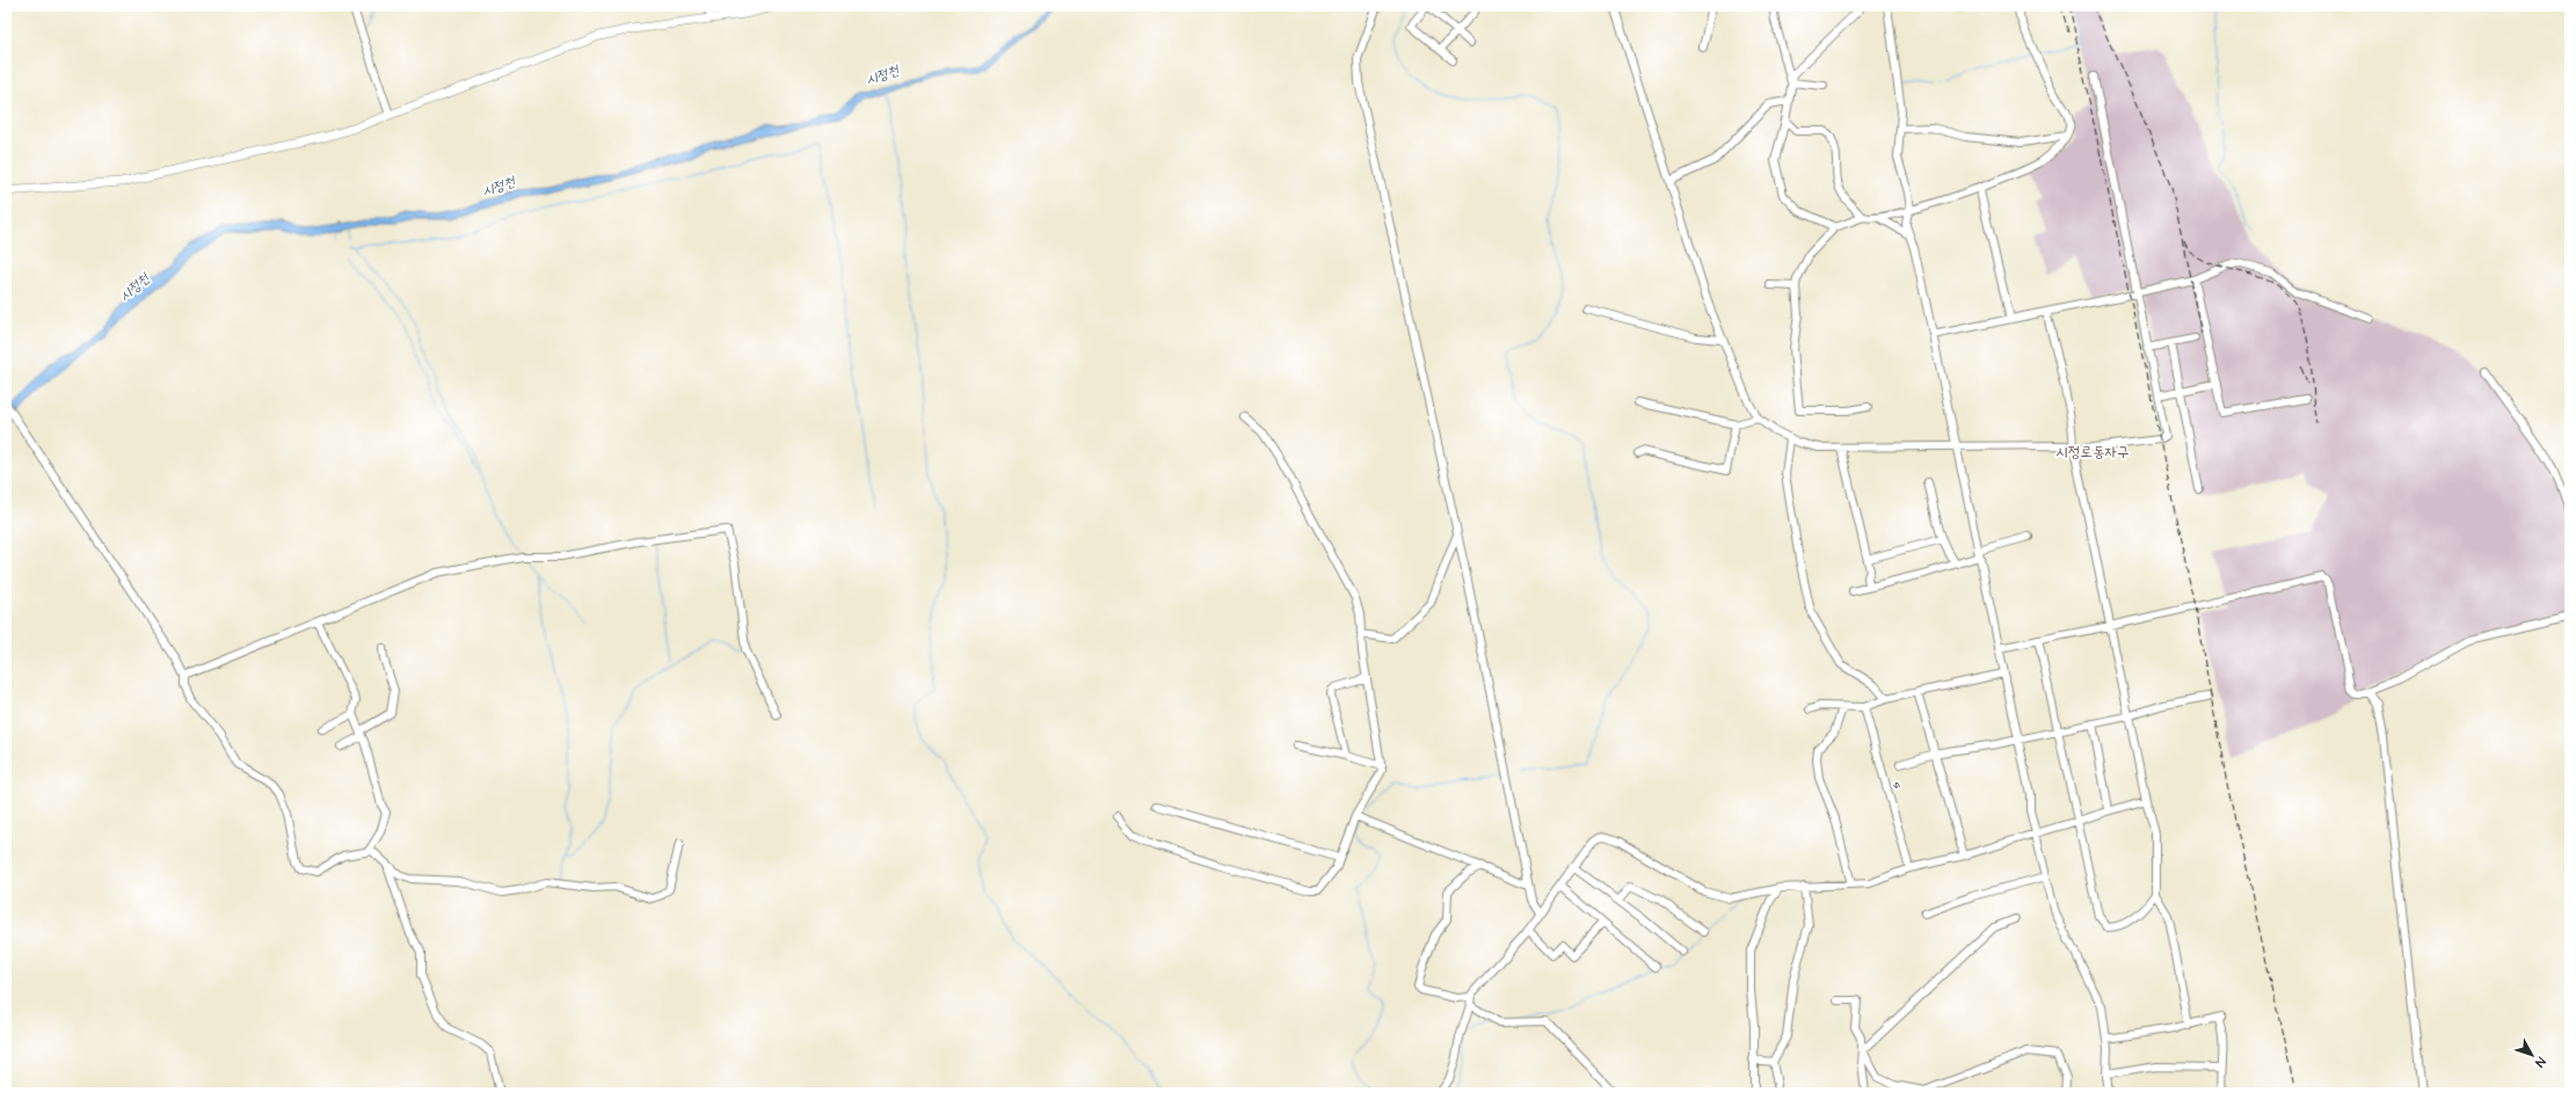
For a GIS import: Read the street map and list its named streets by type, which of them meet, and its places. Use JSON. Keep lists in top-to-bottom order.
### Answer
{
  "streets": {
    "street": ["s"]
  },
  "districts": ["시정로동자구"],
  "water": ["시정천"],
  "north": "bottom right"
}
